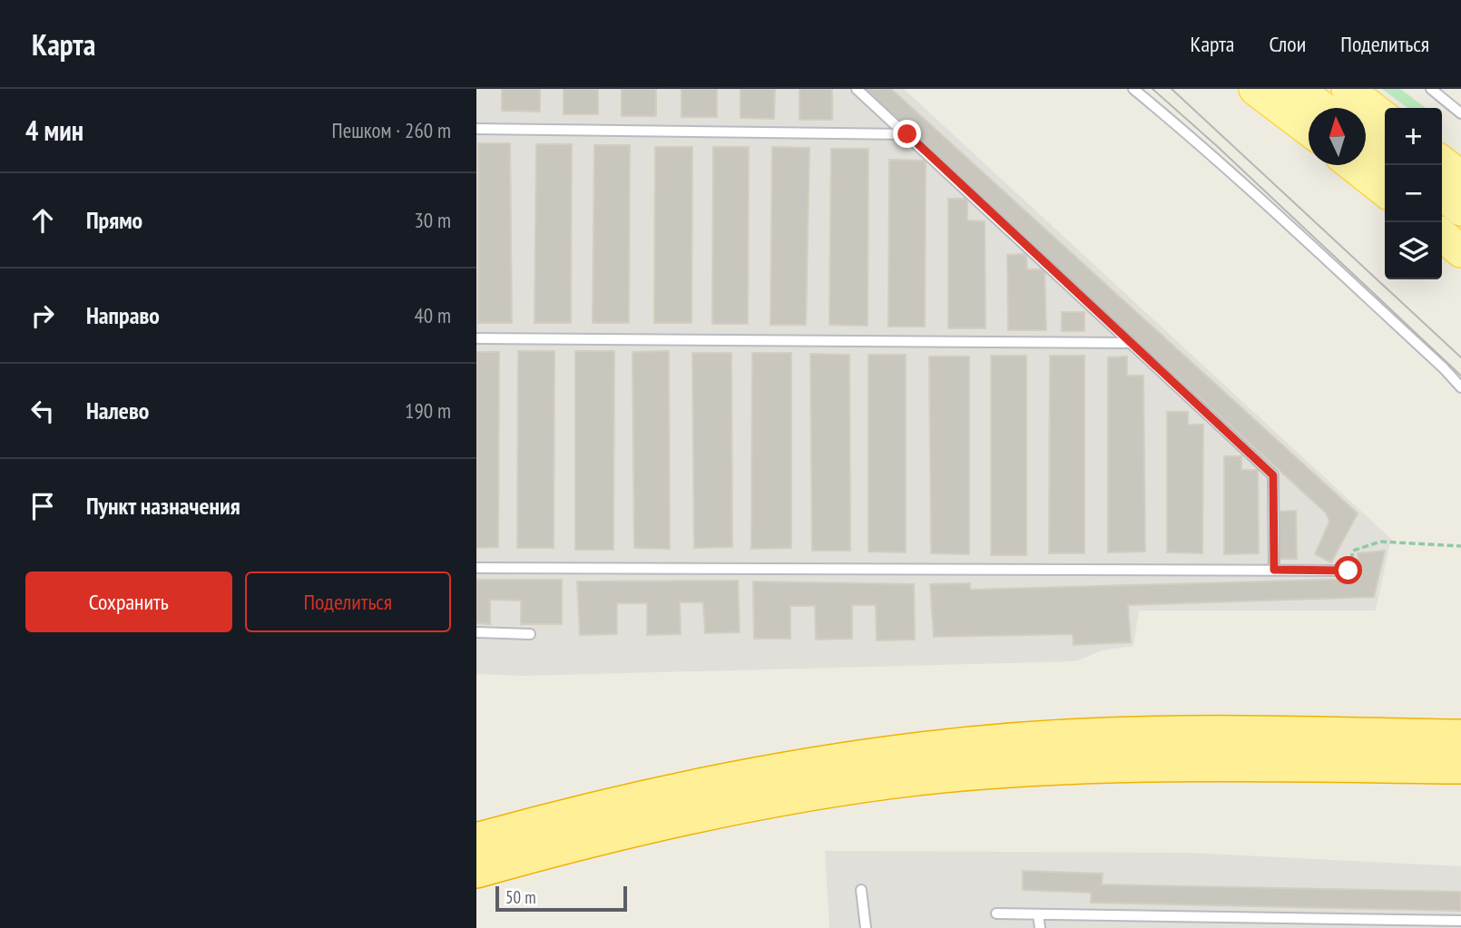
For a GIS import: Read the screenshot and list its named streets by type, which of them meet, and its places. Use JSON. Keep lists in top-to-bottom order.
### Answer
{
  "scale_bar": "50 m",
  "north": "top",
  "page": {
    "header": "Карта",
    "nav": ["Карта", "Слои", "Поделиться"],
    "heading": ["4 мин", "Пешком · 260 m"],
    "map_buttons": ["+", "−"],
    "list": [
      ["Прямо", "30 m"],
      ["Направо", "40 m"],
      ["Налево", "190 m"],
      "Пункт назначения"
    ],
    "buttons": ["Сохранить", "Поделиться"],
    "scale": "50 m"
  }
}
